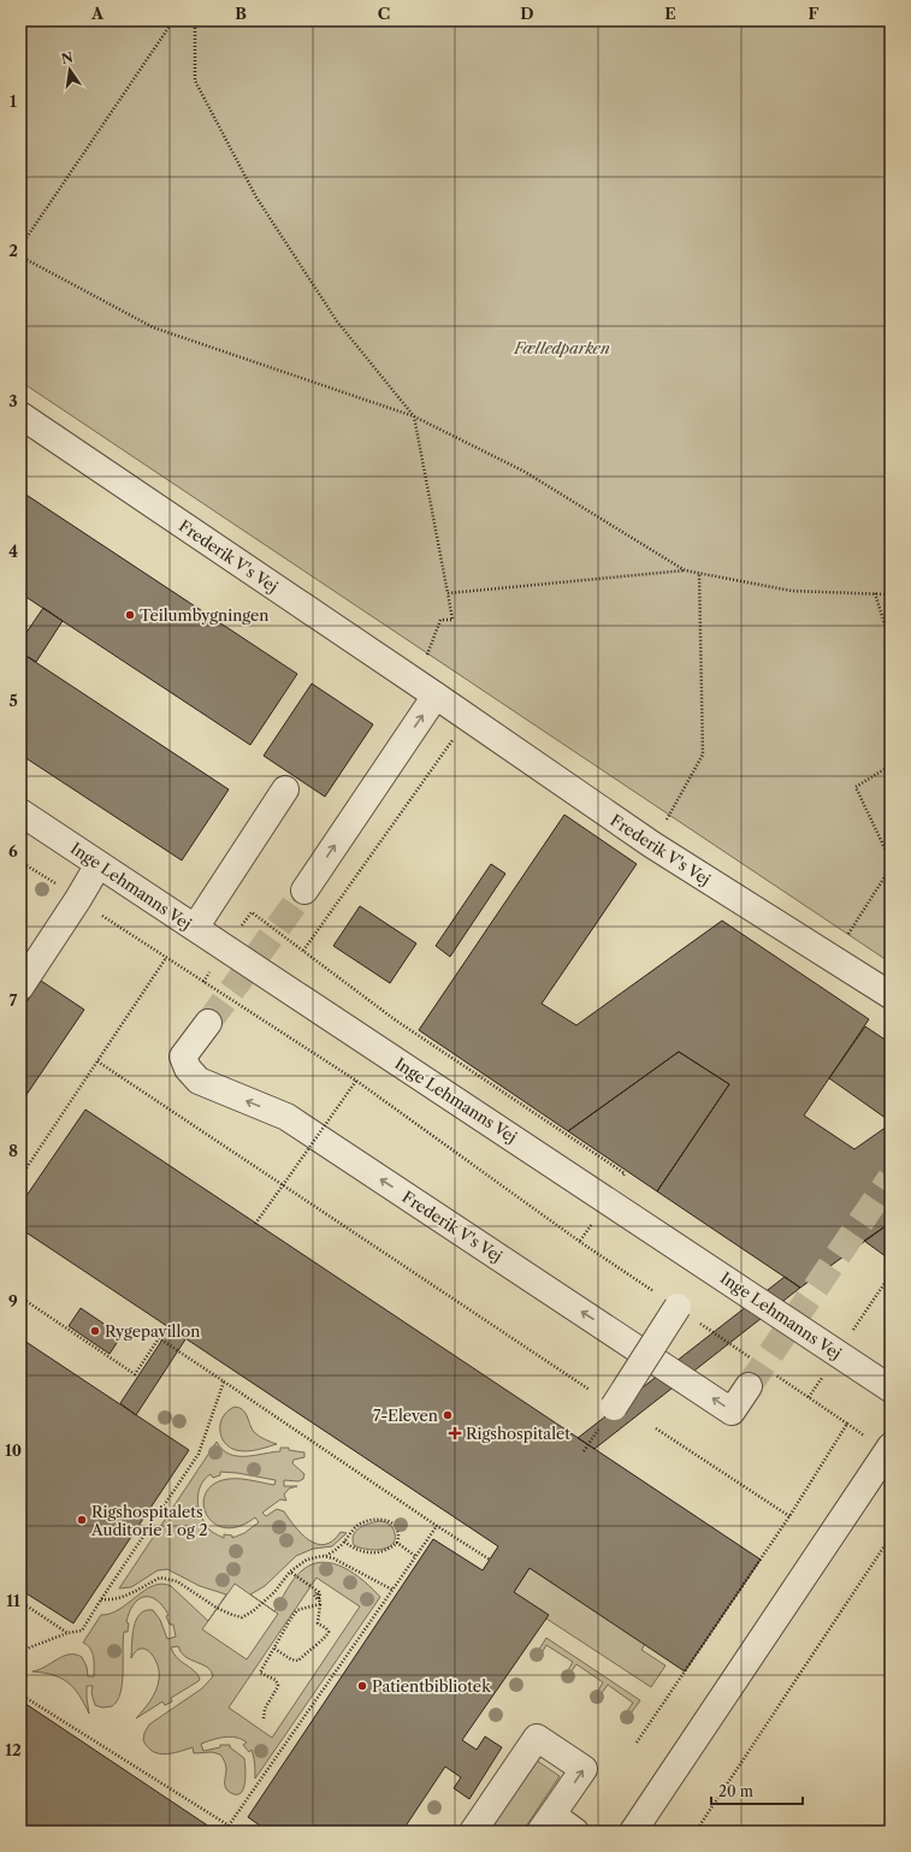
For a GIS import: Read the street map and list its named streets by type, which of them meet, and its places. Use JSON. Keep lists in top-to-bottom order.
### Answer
{
  "streets": {
    "street": ["Frederik V's Vej", "Inge Lehmanns Vej"]
  },
  "one_way": ["Frederik V's Vej"],
  "parks": ["Fælledparken"],
  "places": {
    "other": [
      "Teilumbygningen",
      "Rygepavillon",
      "7-Eleven",
      "Rigshospitalets Auditorie 1 og 2",
      "Patientbibliotek"
    ],
    "health": ["Rigshospitalet"]
  },
  "scale_bar": "20 m",
  "north": "top",
  "grid": {
    "columns": [
      "A",
      "B",
      "C",
      "D",
      "E",
      "F"
    ],
    "rows": [
      "1",
      "2",
      "3",
      "4",
      "5",
      "6",
      "7",
      "8",
      "9",
      "10",
      "11",
      "12"
    ]
  }
}
